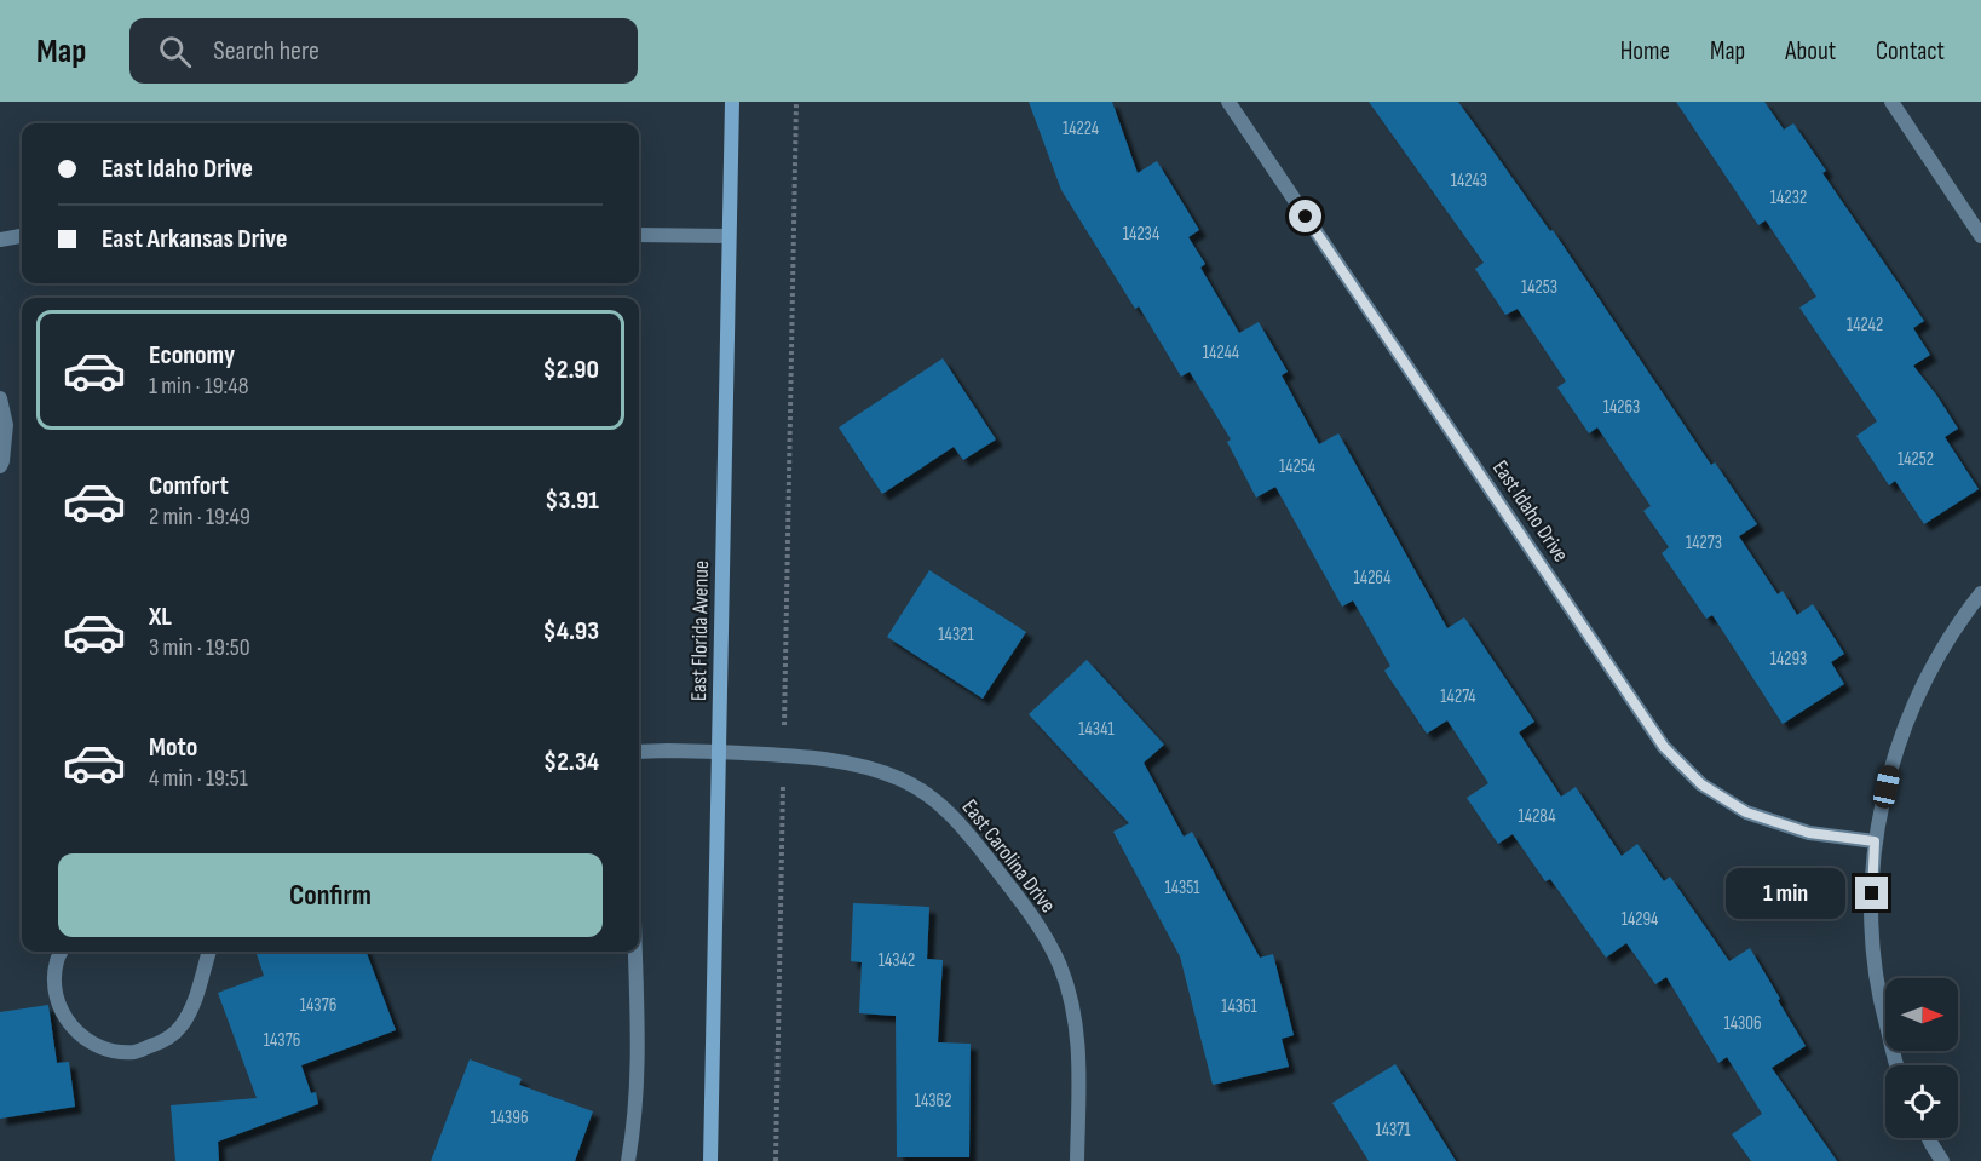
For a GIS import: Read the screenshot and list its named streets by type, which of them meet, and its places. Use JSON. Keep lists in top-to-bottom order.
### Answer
{
  "streets": {
    "street": ["East Idaho Drive", "East Florida Avenue", "East Carolina Drive"]
  },
  "crossings": [
    ["East Florida Avenue", "East Carolina Drive"]
  ],
  "house_numbers": [
    "14224",
    "14243",
    "14232",
    "14234",
    "14253",
    "14242",
    "14244",
    "14263",
    "14252",
    "14254",
    "14273",
    "14264",
    "14321",
    "14293",
    "14274",
    "14341",
    "14284",
    "14351",
    "14294",
    "14342",
    "14376",
    "14361",
    "14306",
    "14376",
    "14362",
    "14396",
    "14371"
  ],
  "north": "right",
  "page": {
    "header": "Map",
    "search": "Search here",
    "nav": [
      "Home",
      "Map",
      "About",
      "Contact"
    ],
    "banner": ["East Idaho Drive", "East Arkansas Drive"],
    "list": [
      {
        "name": "Economy",
        "note": "1 min · 19:48",
        "value": "$2.90"
      },
      {
        "name": "Comfort",
        "note": "2 min · 19:49",
        "value": "$3.91"
      },
      {
        "name": "XL",
        "note": "3 min · 19:50",
        "value": "$4.93"
      },
      {
        "name": "Moto",
        "note": "4 min · 19:51",
        "value": "$2.34"
      }
    ],
    "buttons": "Confirm",
    "bubble": "1 min"
  }
}
